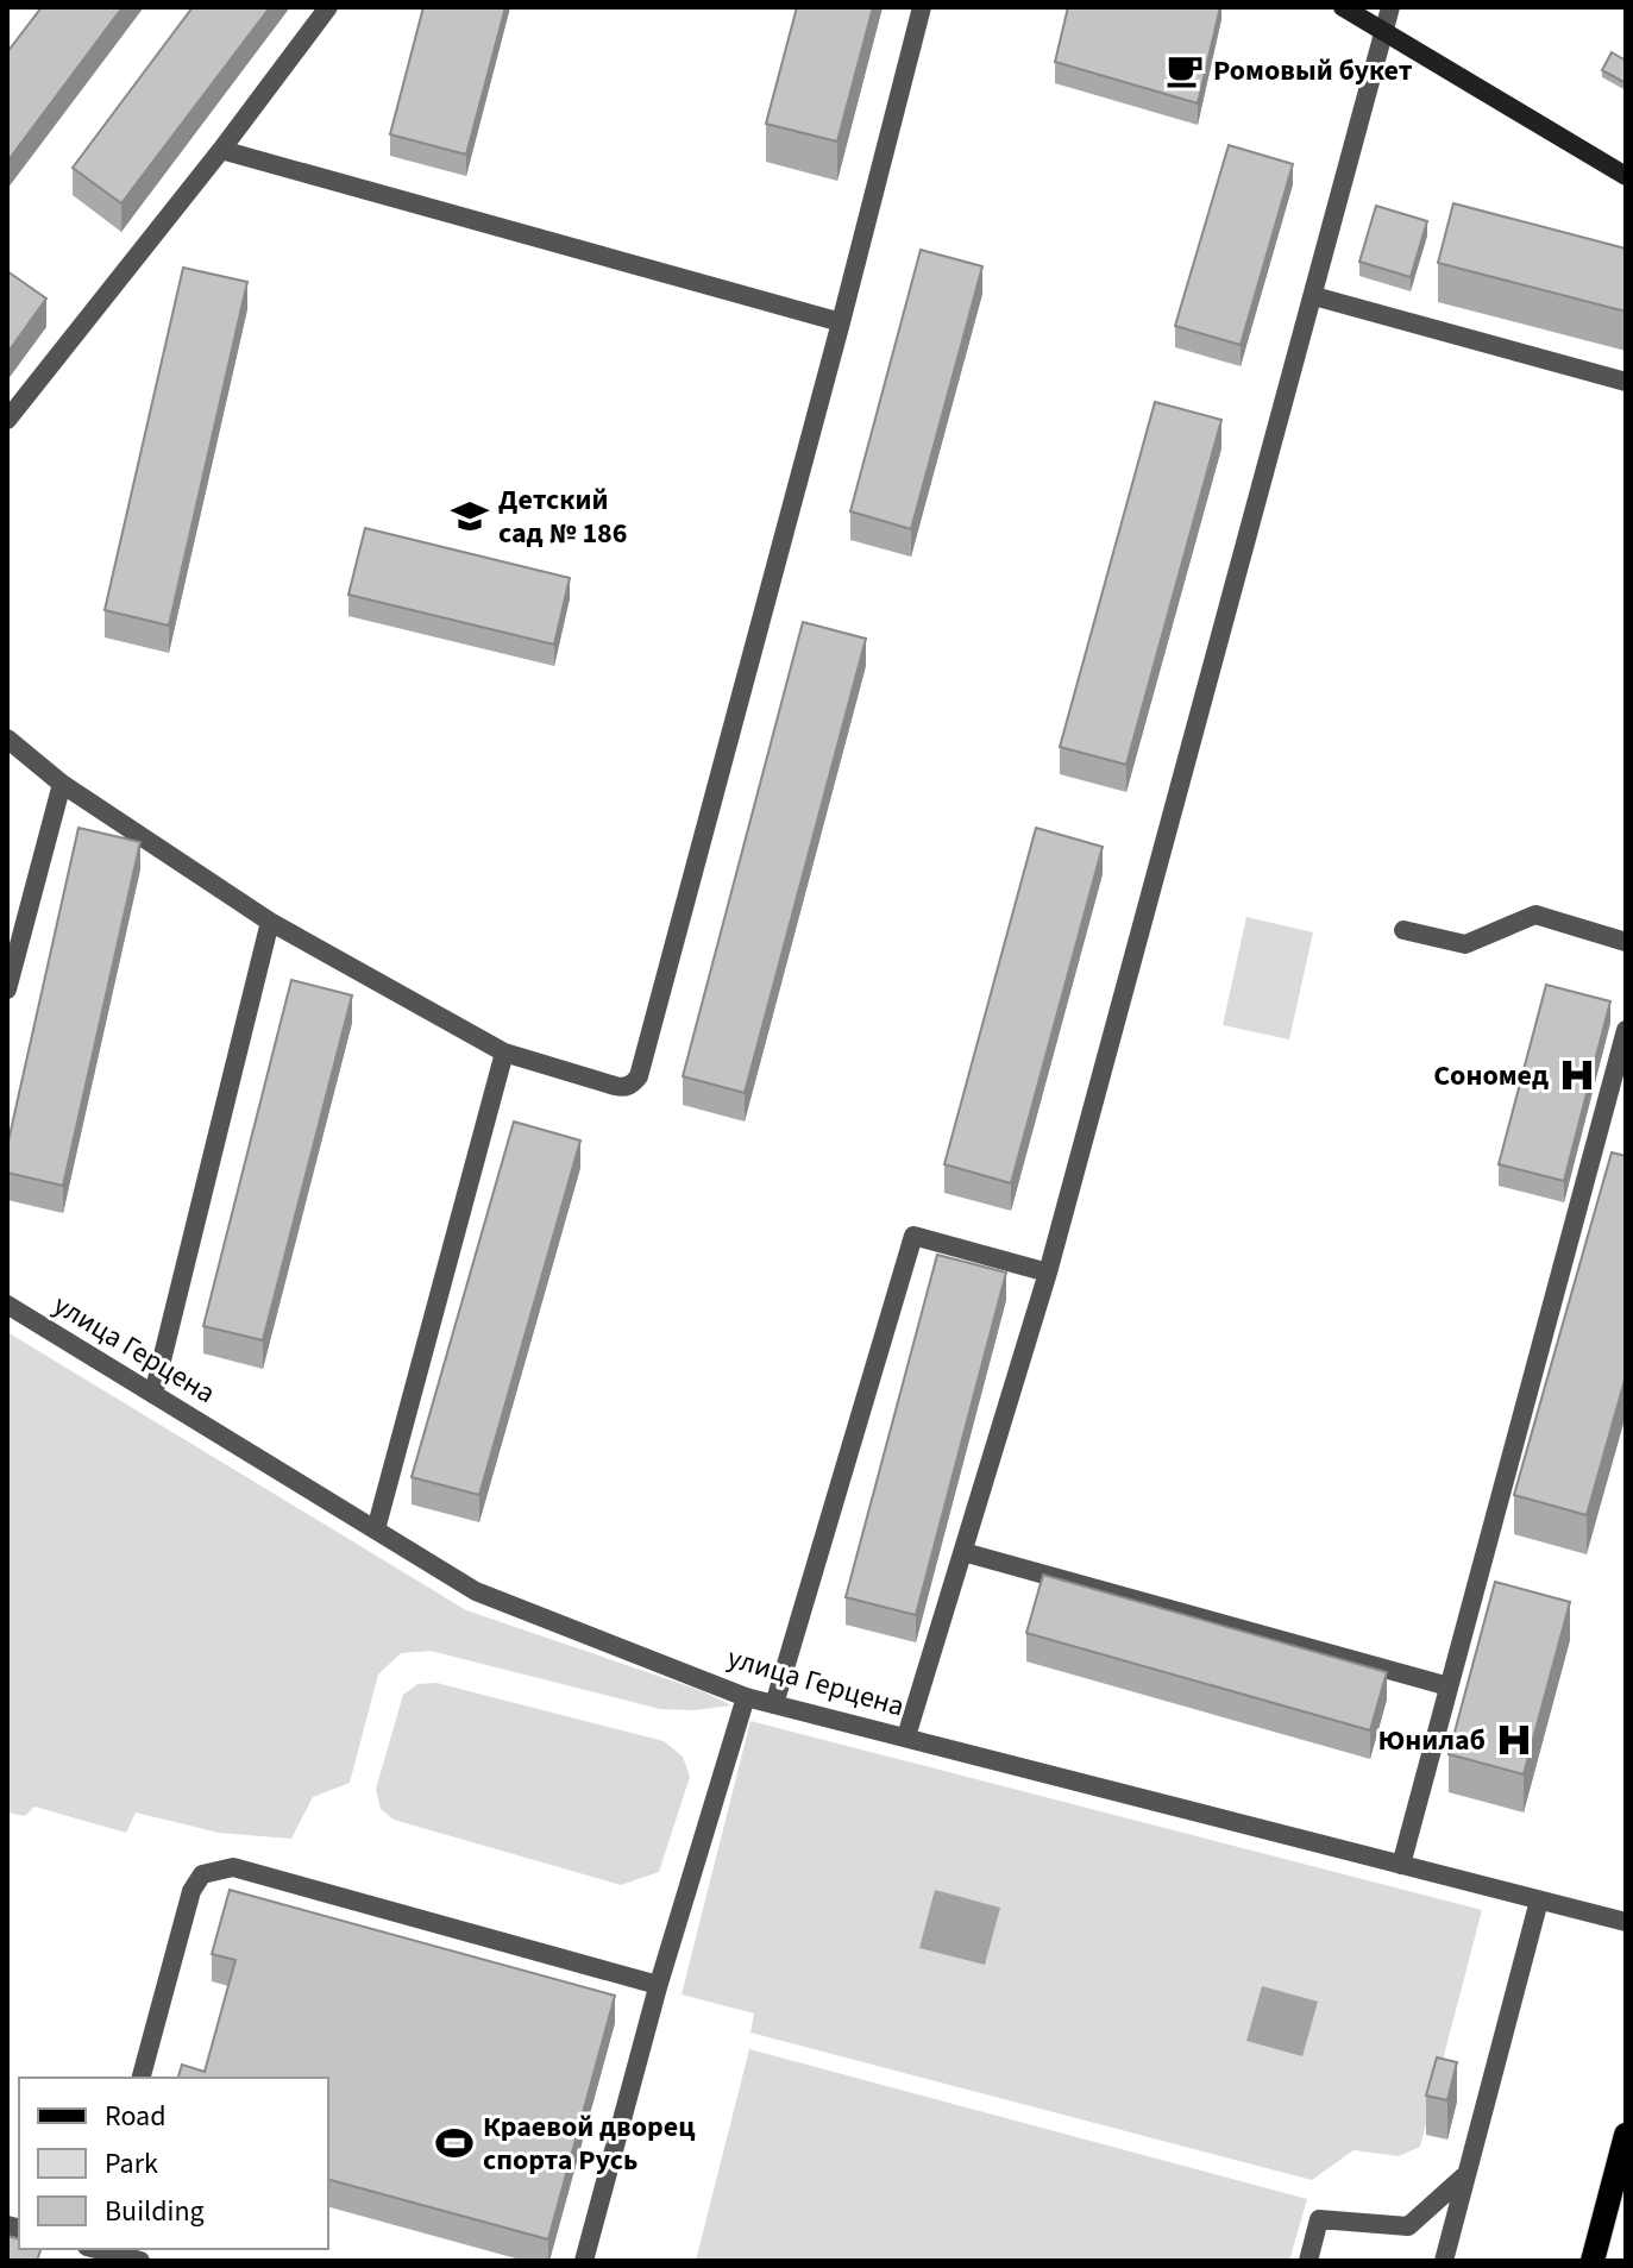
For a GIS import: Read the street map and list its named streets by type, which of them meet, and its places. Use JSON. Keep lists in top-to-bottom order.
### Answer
{
  "streets": {
    "street": ["улица Герцена"]
  },
  "places": {
    "cafe": ["Ромовый букет"],
    "school or university": ["Детский сад № 186"],
    "hospital": ["Сономед", "Юнилаб"],
    "sports": ["Краевой дворец спорта Русь"]
  },
  "legend": ["Road", "Park", "Building"]
}
